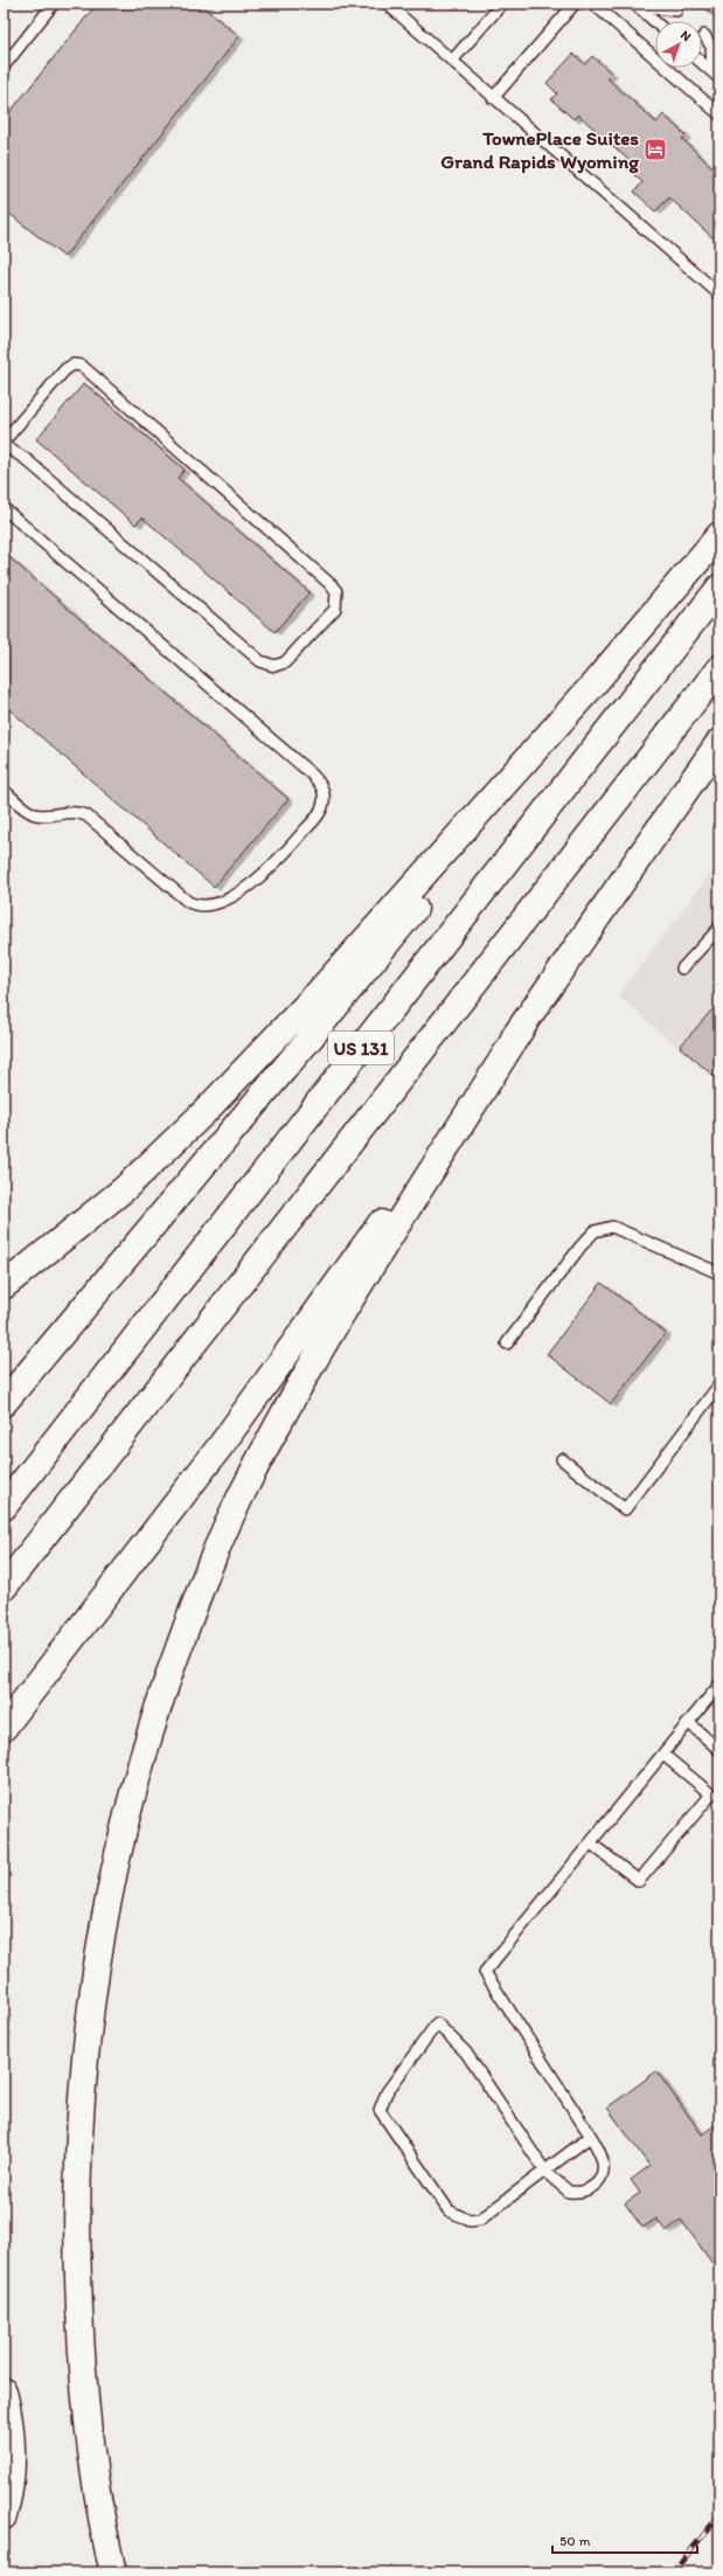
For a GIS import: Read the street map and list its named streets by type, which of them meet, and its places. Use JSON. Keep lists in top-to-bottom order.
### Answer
{
  "streets": {
    "highway": ["US 131"]
  },
  "places": {
    "hotel": ["TownePlace Suites Grand Rapids Wyoming"]
  },
  "scale_bar": "50 m",
  "north": "top right"
}
